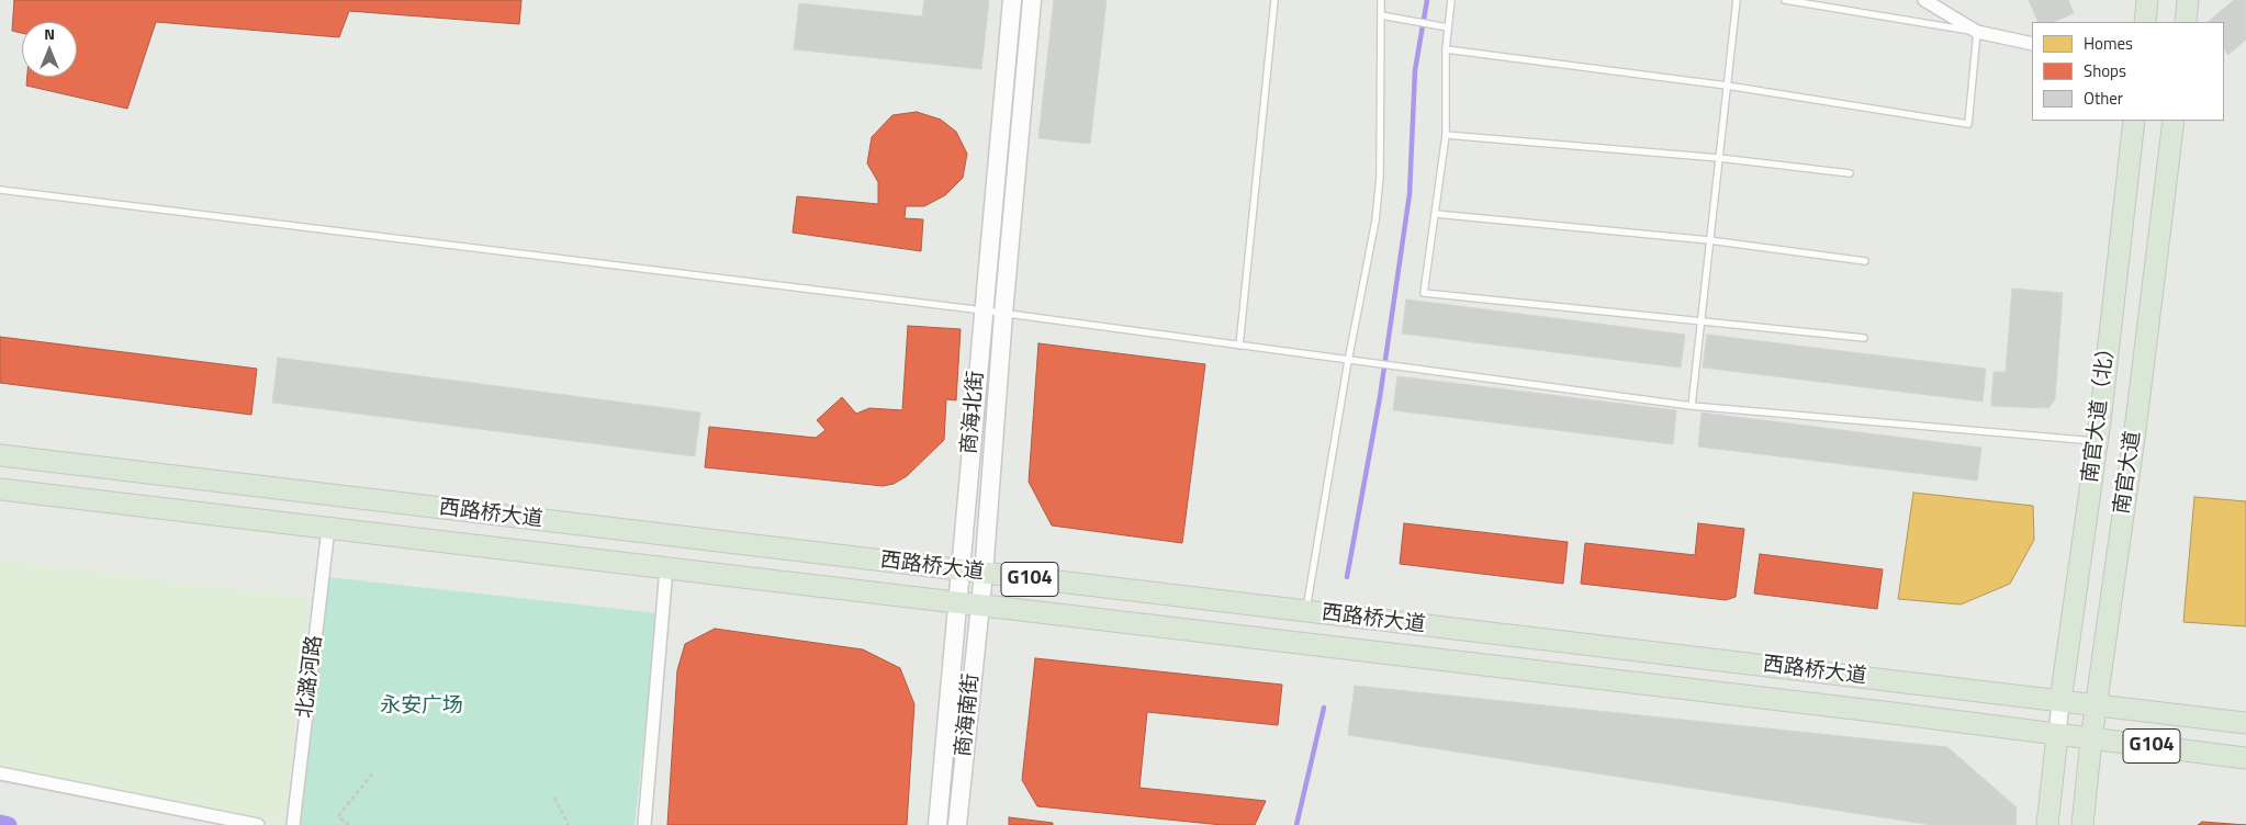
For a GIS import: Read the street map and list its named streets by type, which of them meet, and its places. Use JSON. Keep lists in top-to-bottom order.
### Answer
{
  "streets": {
    "main road": [
      "南官大道（北）",
      "商海北街",
      "南官大道",
      "西路桥大道",
      "G104",
      "商海南街"
    ],
    "street": ["北潞河路"]
  },
  "crossings": [
    ["南官大道（北）", "西路桥大道"],
    ["南官大道（北）", "G104"],
    ["商海北街", "西路桥大道"],
    ["商海北街", "商海南街"],
    ["南官大道", "G104"],
    ["西路桥大道", "G104"],
    ["西路桥大道", "北潞河路"],
    ["西路桥大道", "商海南街"]
  ],
  "parks": ["永安广场"],
  "legend": ["Homes", "Shops", "Other"],
  "north": "top"
}
